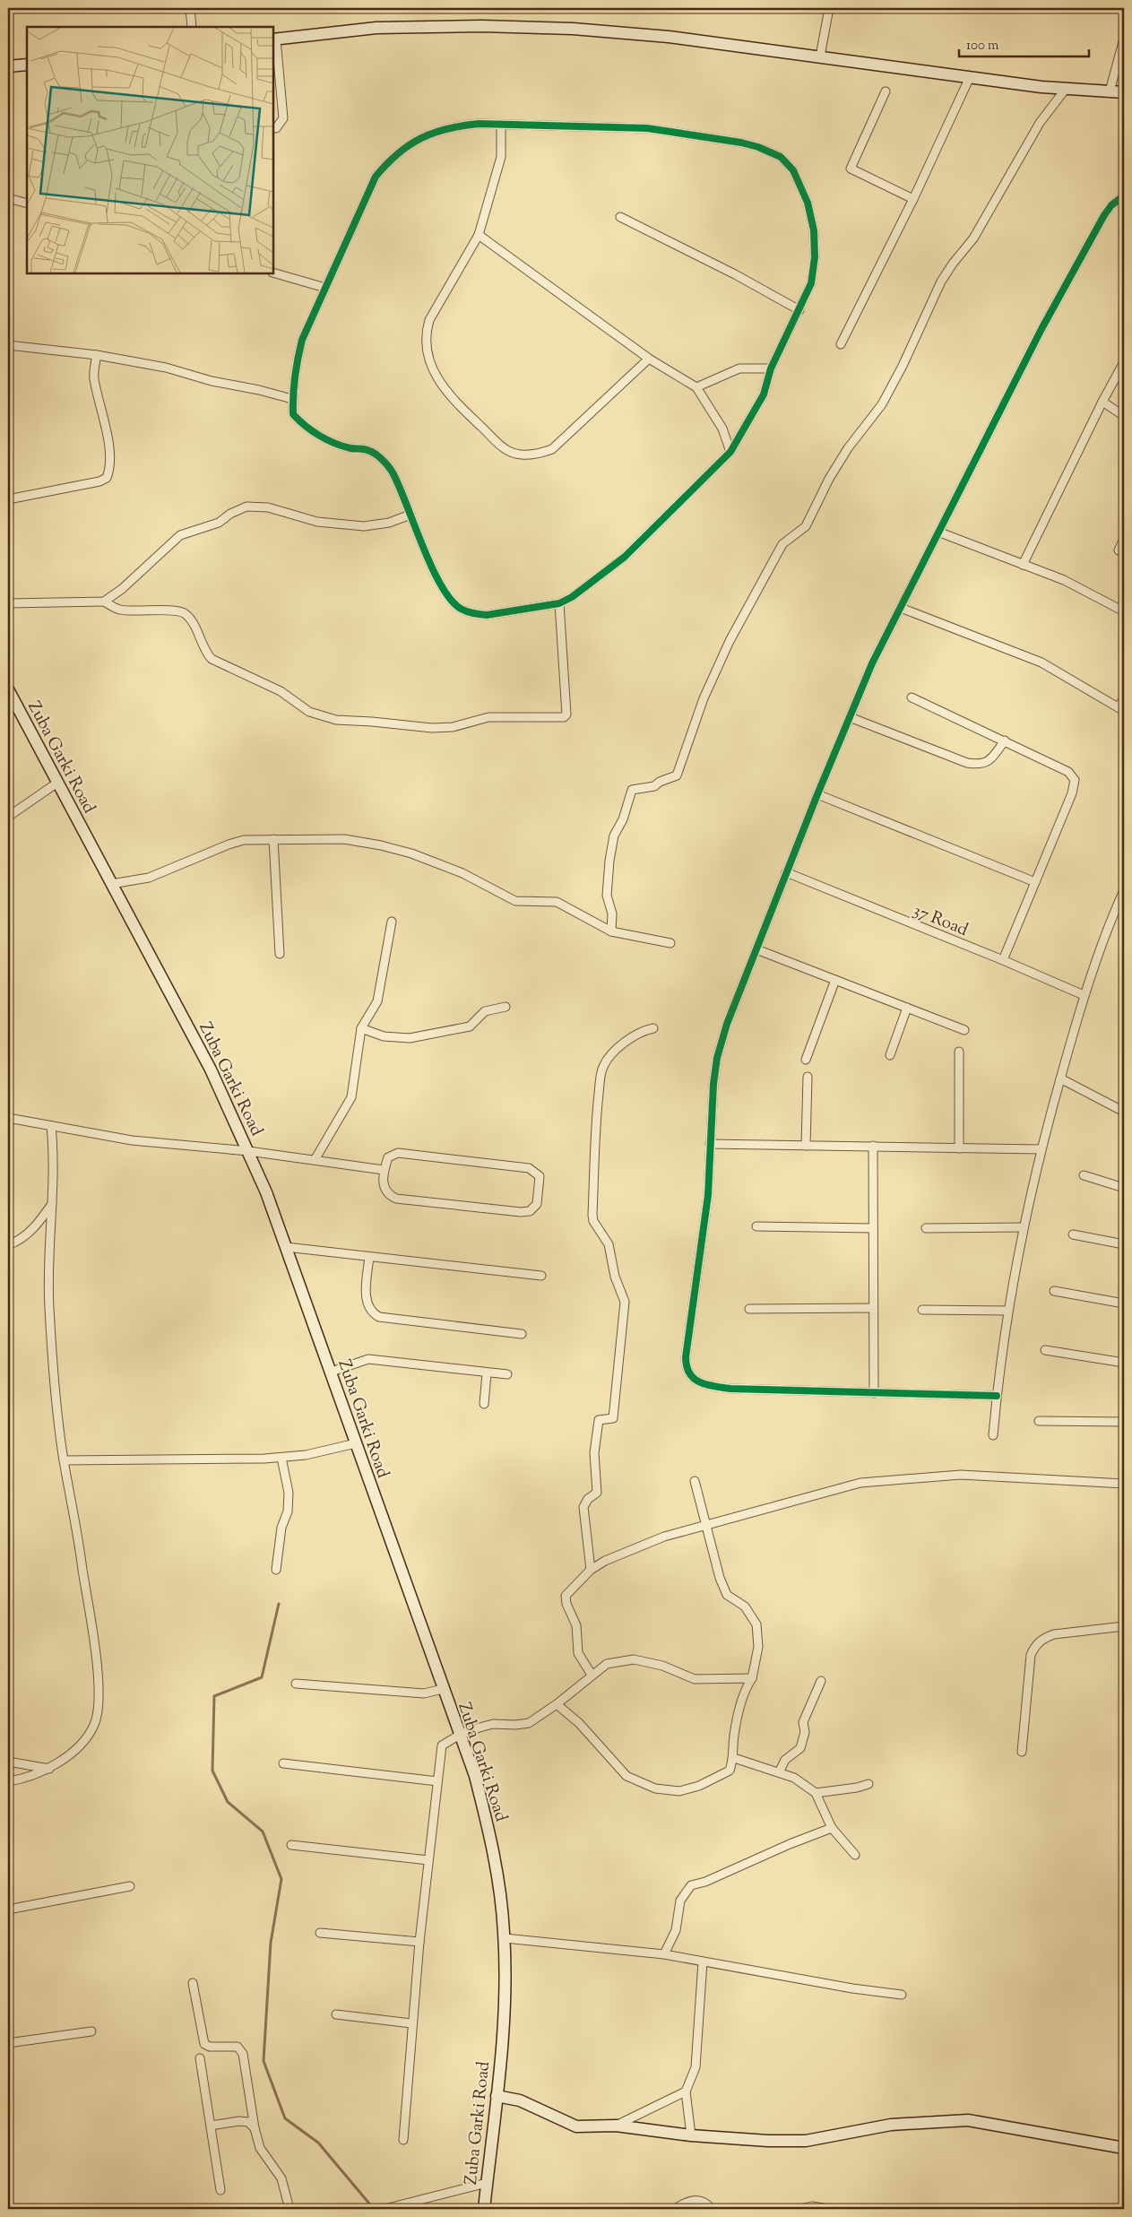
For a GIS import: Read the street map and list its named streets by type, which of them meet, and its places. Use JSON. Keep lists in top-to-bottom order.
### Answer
{
  "streets": {
    "main road": ["Zuba Garki Road"],
    "street": ["37 Road"]
  },
  "scale_bar": "100 m"
}
